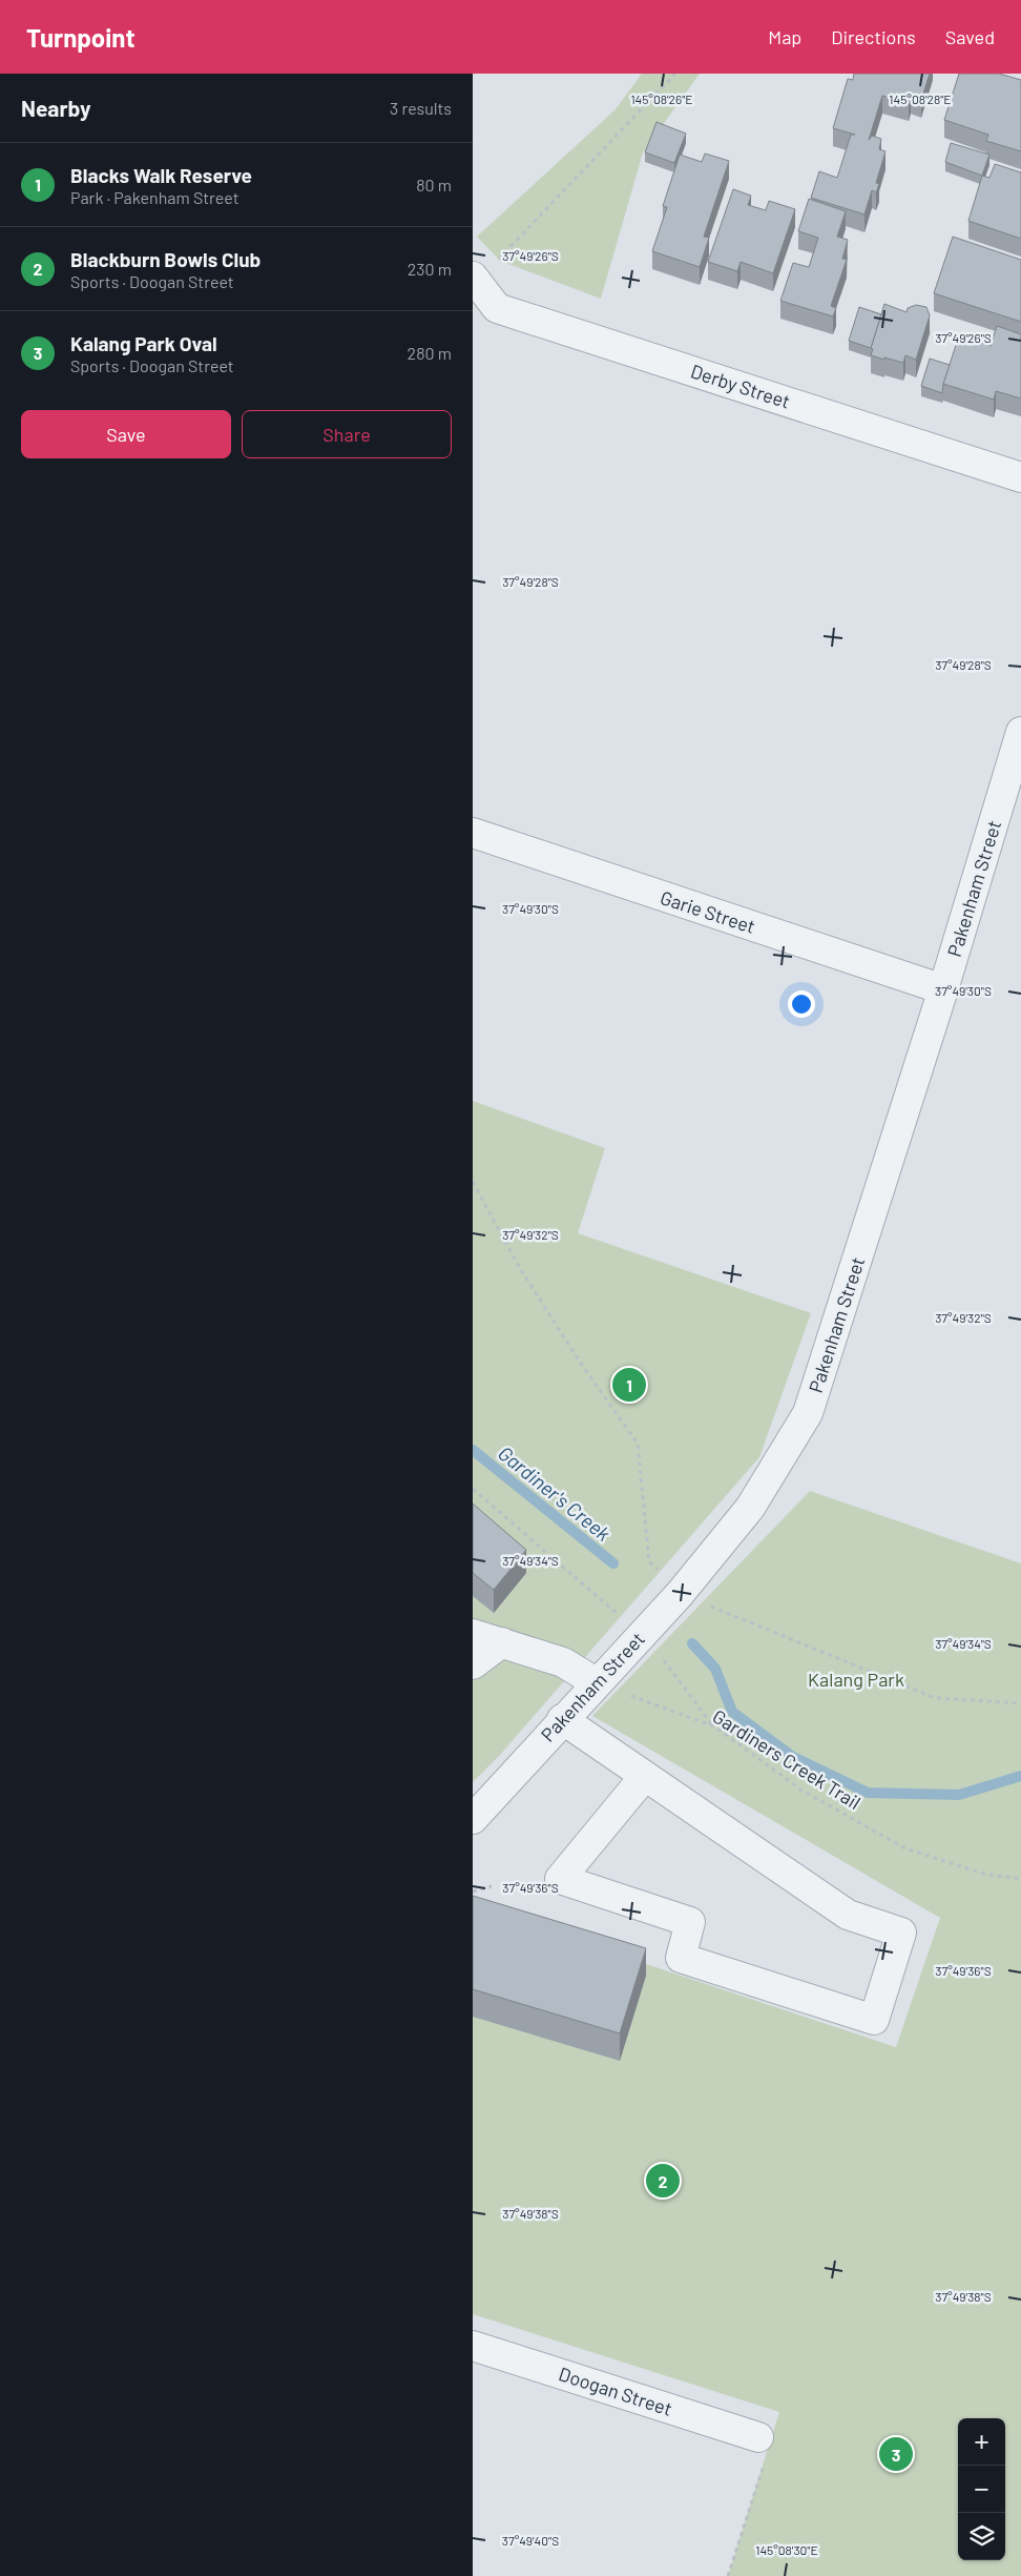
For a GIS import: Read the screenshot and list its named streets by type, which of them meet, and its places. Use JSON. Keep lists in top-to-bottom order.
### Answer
{
  "streets": {
    "street": [
      "Derby Street",
      "Pakenham Street",
      "Garie Street",
      "Doogan Street"
    ],
    "path": ["Gardiners Creek Trail"]
  },
  "crossings": [
    ["Pakenham Street", "Garie Street"],
    ["Pakenham Street", "Gardiners Creek Trail"]
  ],
  "water": ["Gardiner's Creek"],
  "parks": ["Kalang Park"],
  "page": {
    "header": "Turnpoint",
    "nav": ["Map", "Directions", "Saved"],
    "heading": ["Nearby", "3 results"],
    "list": [
      {
        "mark": "1",
        "name": "Blacks Walk Reserve",
        "note": "Park · Pakenham Street",
        "value": "80 m"
      },
      {
        "mark": "2",
        "name": "Blackburn Bowls Club",
        "note": "Sports · Doogan Street",
        "value": "230 m"
      },
      {
        "mark": "3",
        "name": "Kalang Park Oval",
        "note": "Sports · Doogan Street",
        "value": "280 m"
      }
    ],
    "buttons": ["Save", "Share"],
    "pins": ["1", "2", "3"],
    "map_buttons": ["+", "−"]
  },
  "coordinates": [
    "145°08'26\"E",
    "145°08'28\"E",
    "37°49'26\"S",
    "37°49'28\"S",
    "37°49'30\"S",
    "37°49'32\"S",
    "37°49'34\"S",
    "37°49'36\"S",
    "37°49'38\"S",
    "37°49'40\"S",
    "145°08'30\"E"
  ]
}
